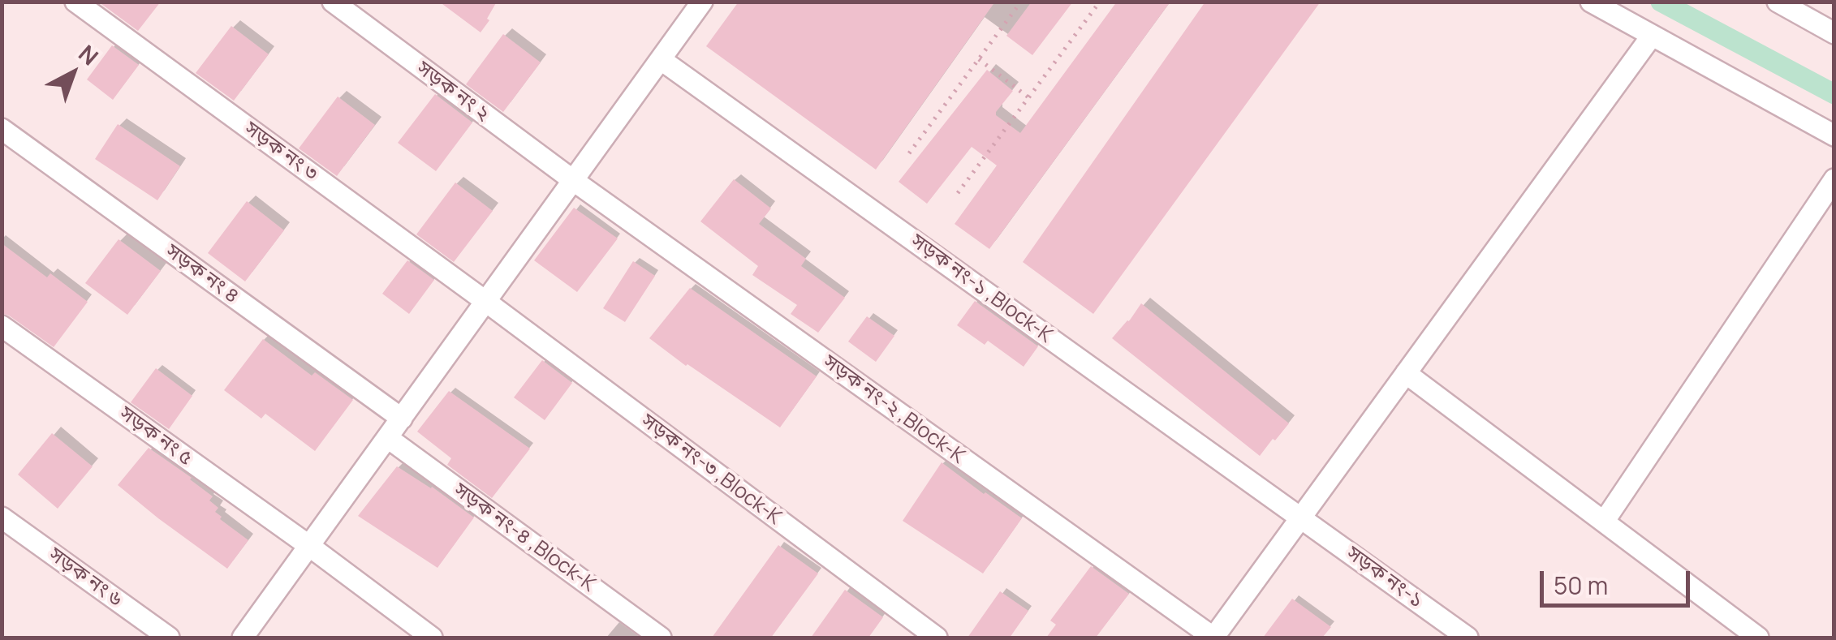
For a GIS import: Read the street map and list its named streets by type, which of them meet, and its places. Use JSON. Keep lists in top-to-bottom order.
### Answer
{
  "streets": {
    "street": [
      "সড়ক নং ২",
      "সড়ক নং ৩",
      "সড়ক নং ৪",
      "সড়ক নং-১ ,Block-K",
      "সড়ক নং-২ ,Block-K",
      "সড়ক নং ৫",
      "সড়ক নং-৩ ,Block-K",
      "সড়ক নং-৪ ,Block-K",
      "সড়ক নং ৬",
      "সড়ক নং-১"
    ]
  },
  "crossings": [
    ["সড়ক নং ২", "সড়ক নং-২ ,Block-K"],
    ["সড়ক নং ৩", "সড়ক নং-৩ ,Block-K"],
    ["সড়ক নং-১ ,Block-K", "সড়ক নং-১"]
  ],
  "scale_bar": "50 m",
  "north": "top right"
}
